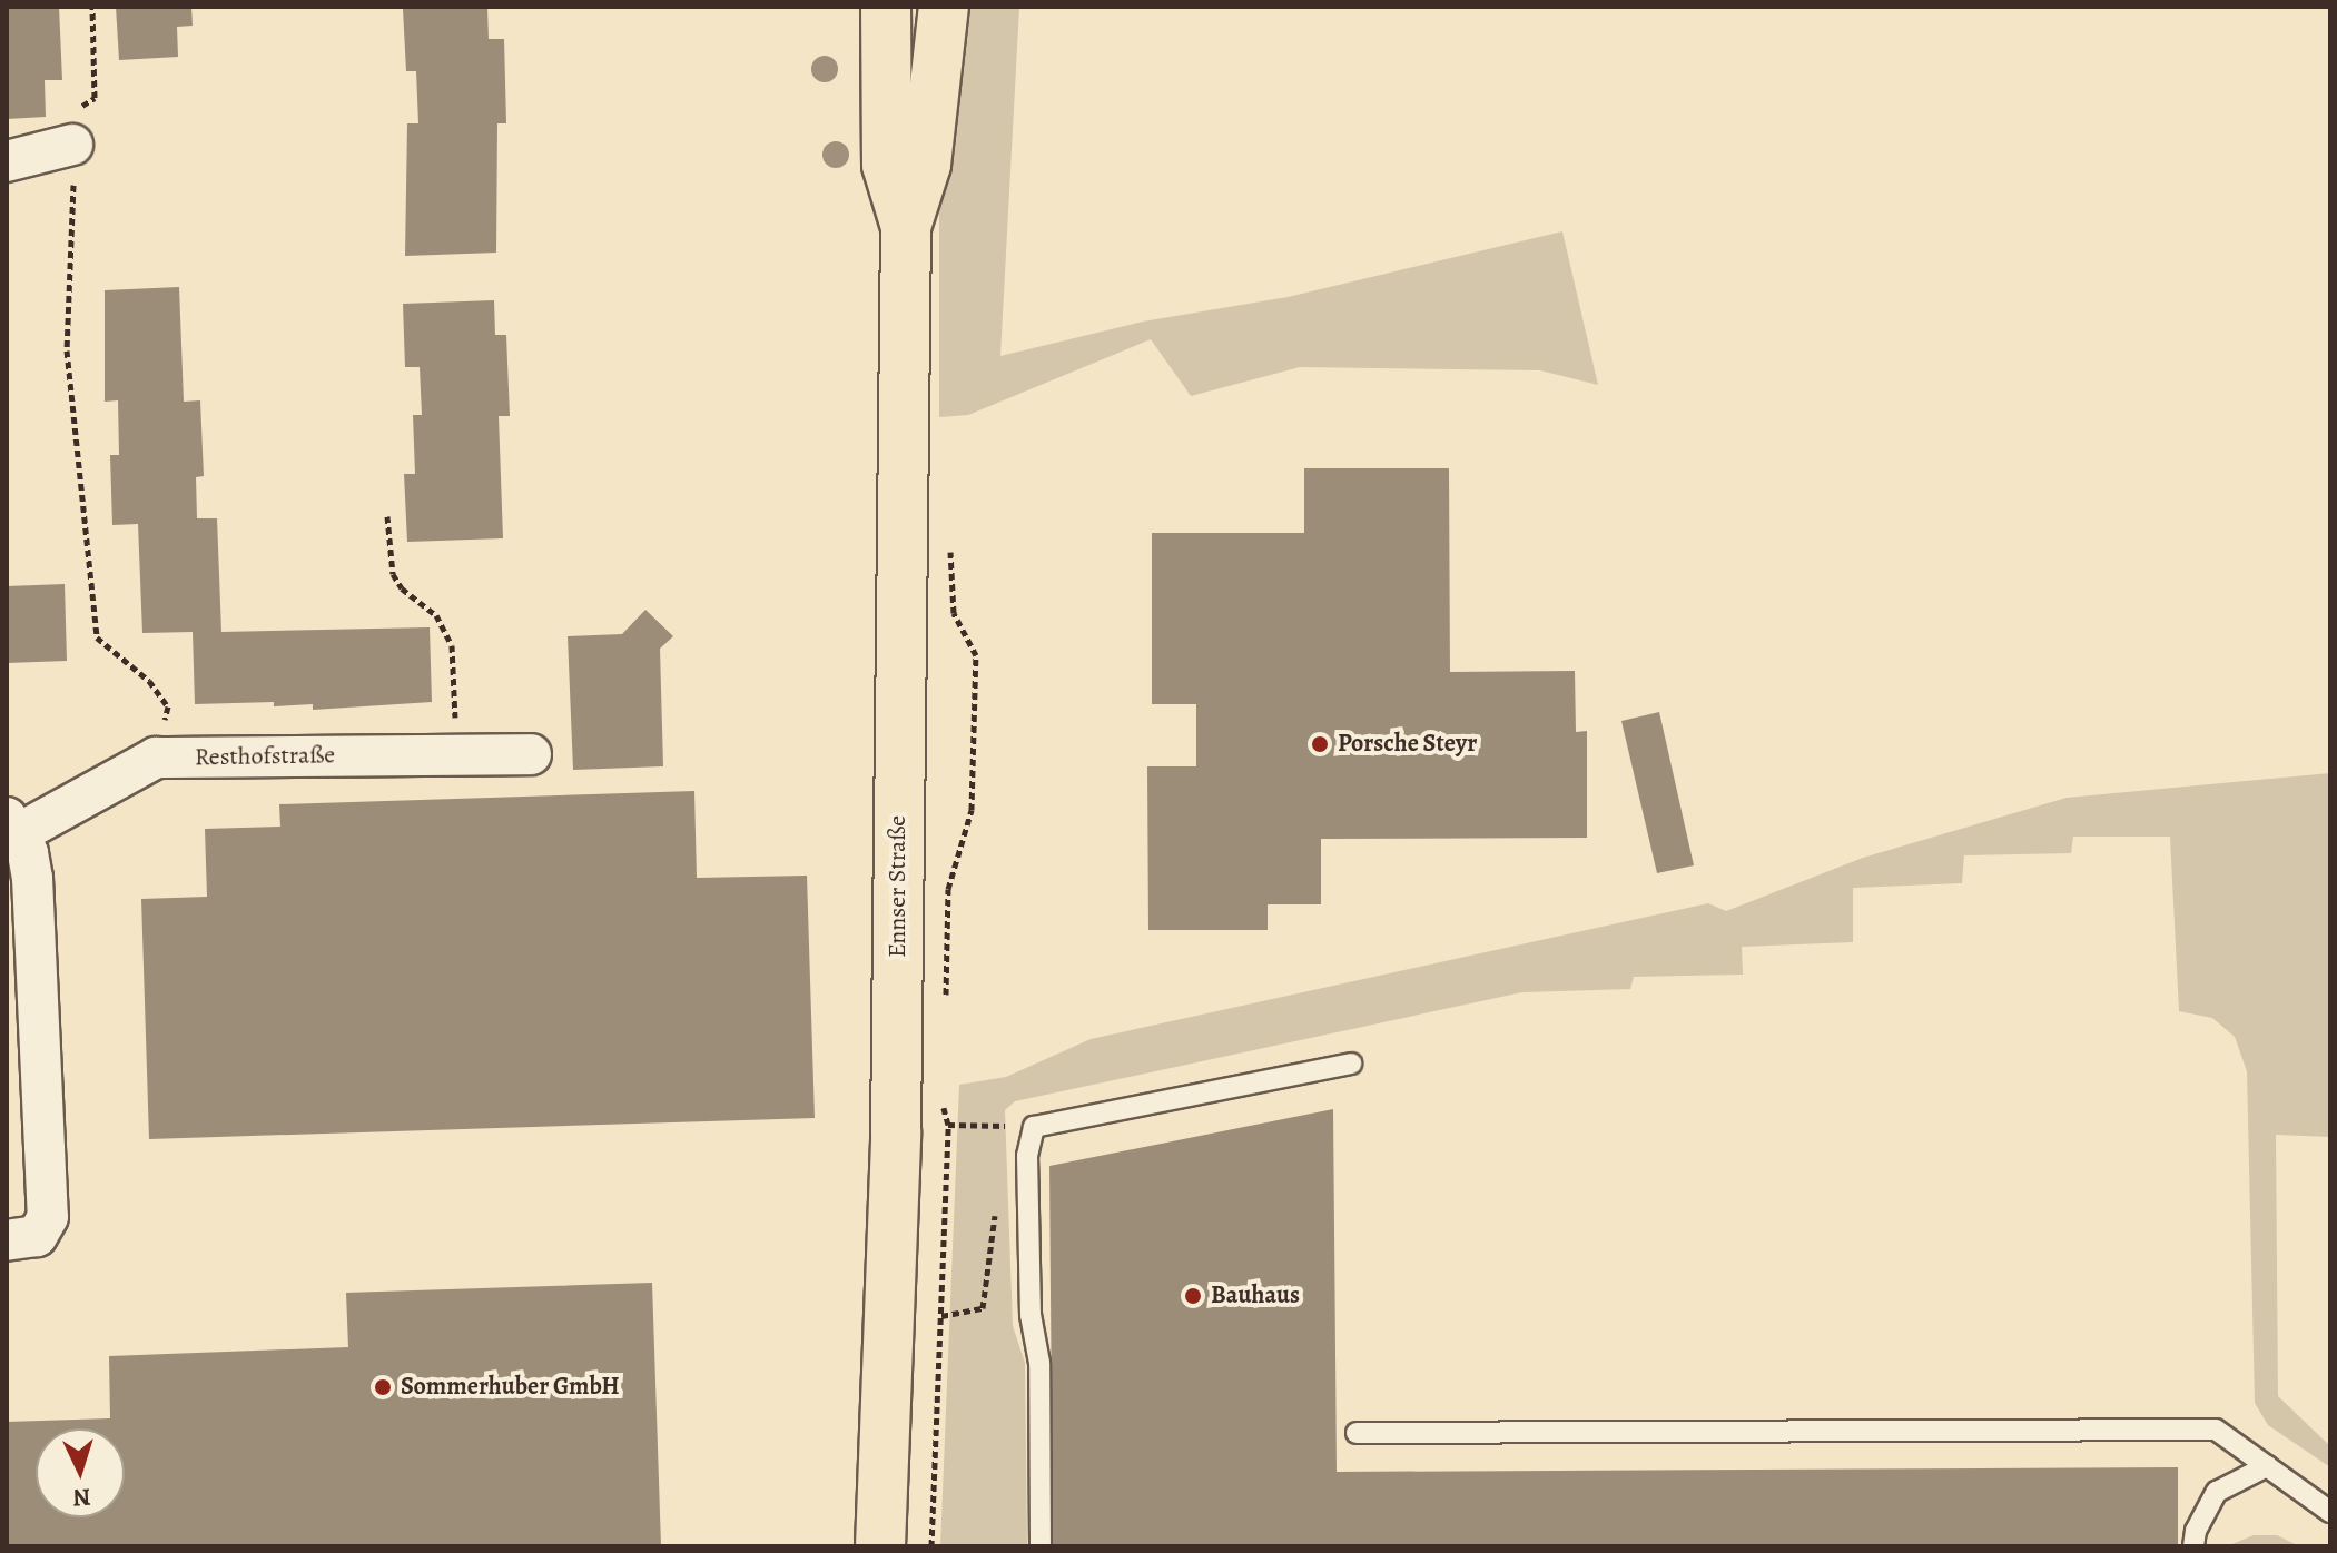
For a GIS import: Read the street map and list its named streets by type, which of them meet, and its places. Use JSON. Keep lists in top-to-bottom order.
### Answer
{
  "streets": {
    "main road": ["Ennser Straße"],
    "street": ["Resthofstraße"]
  },
  "places": ["Porsche Steyr", "Bauhaus", "Sommerhuber GmbH"],
  "north": "bottom"
}
